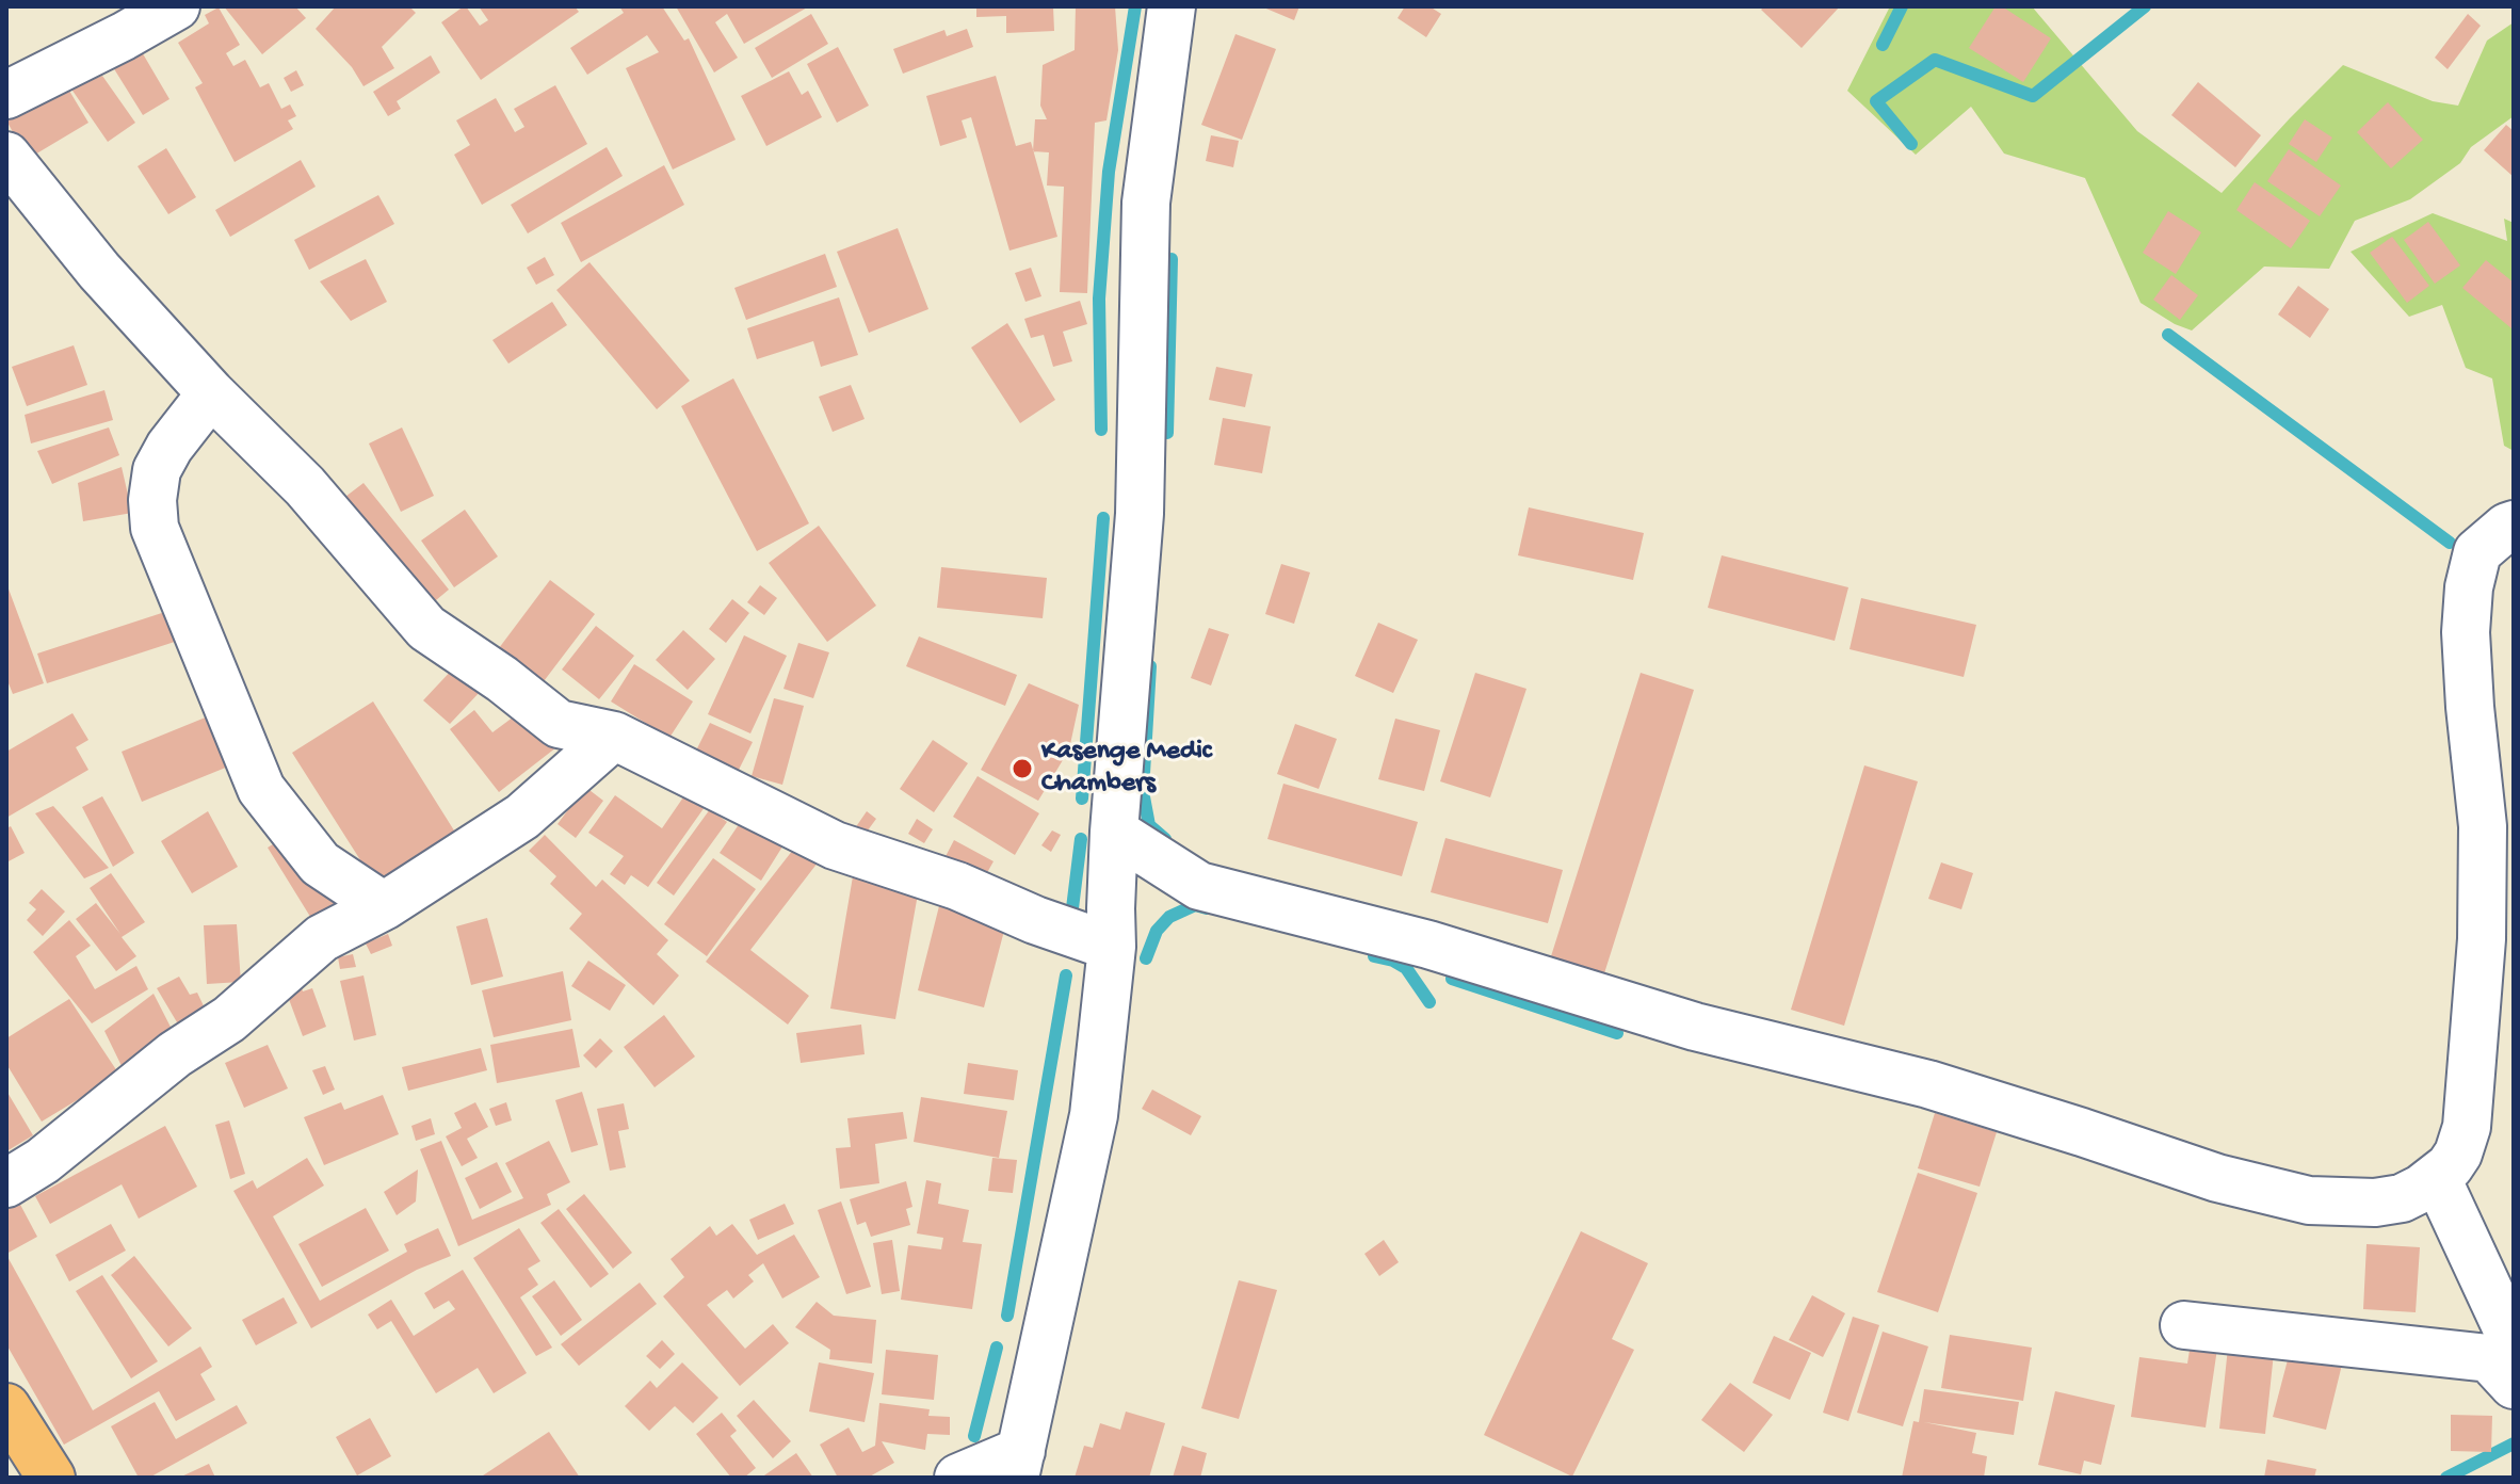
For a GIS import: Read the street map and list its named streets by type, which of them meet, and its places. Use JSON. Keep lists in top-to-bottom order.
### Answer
{
  "places": ["Kasenge Medic Chambers"]
}
